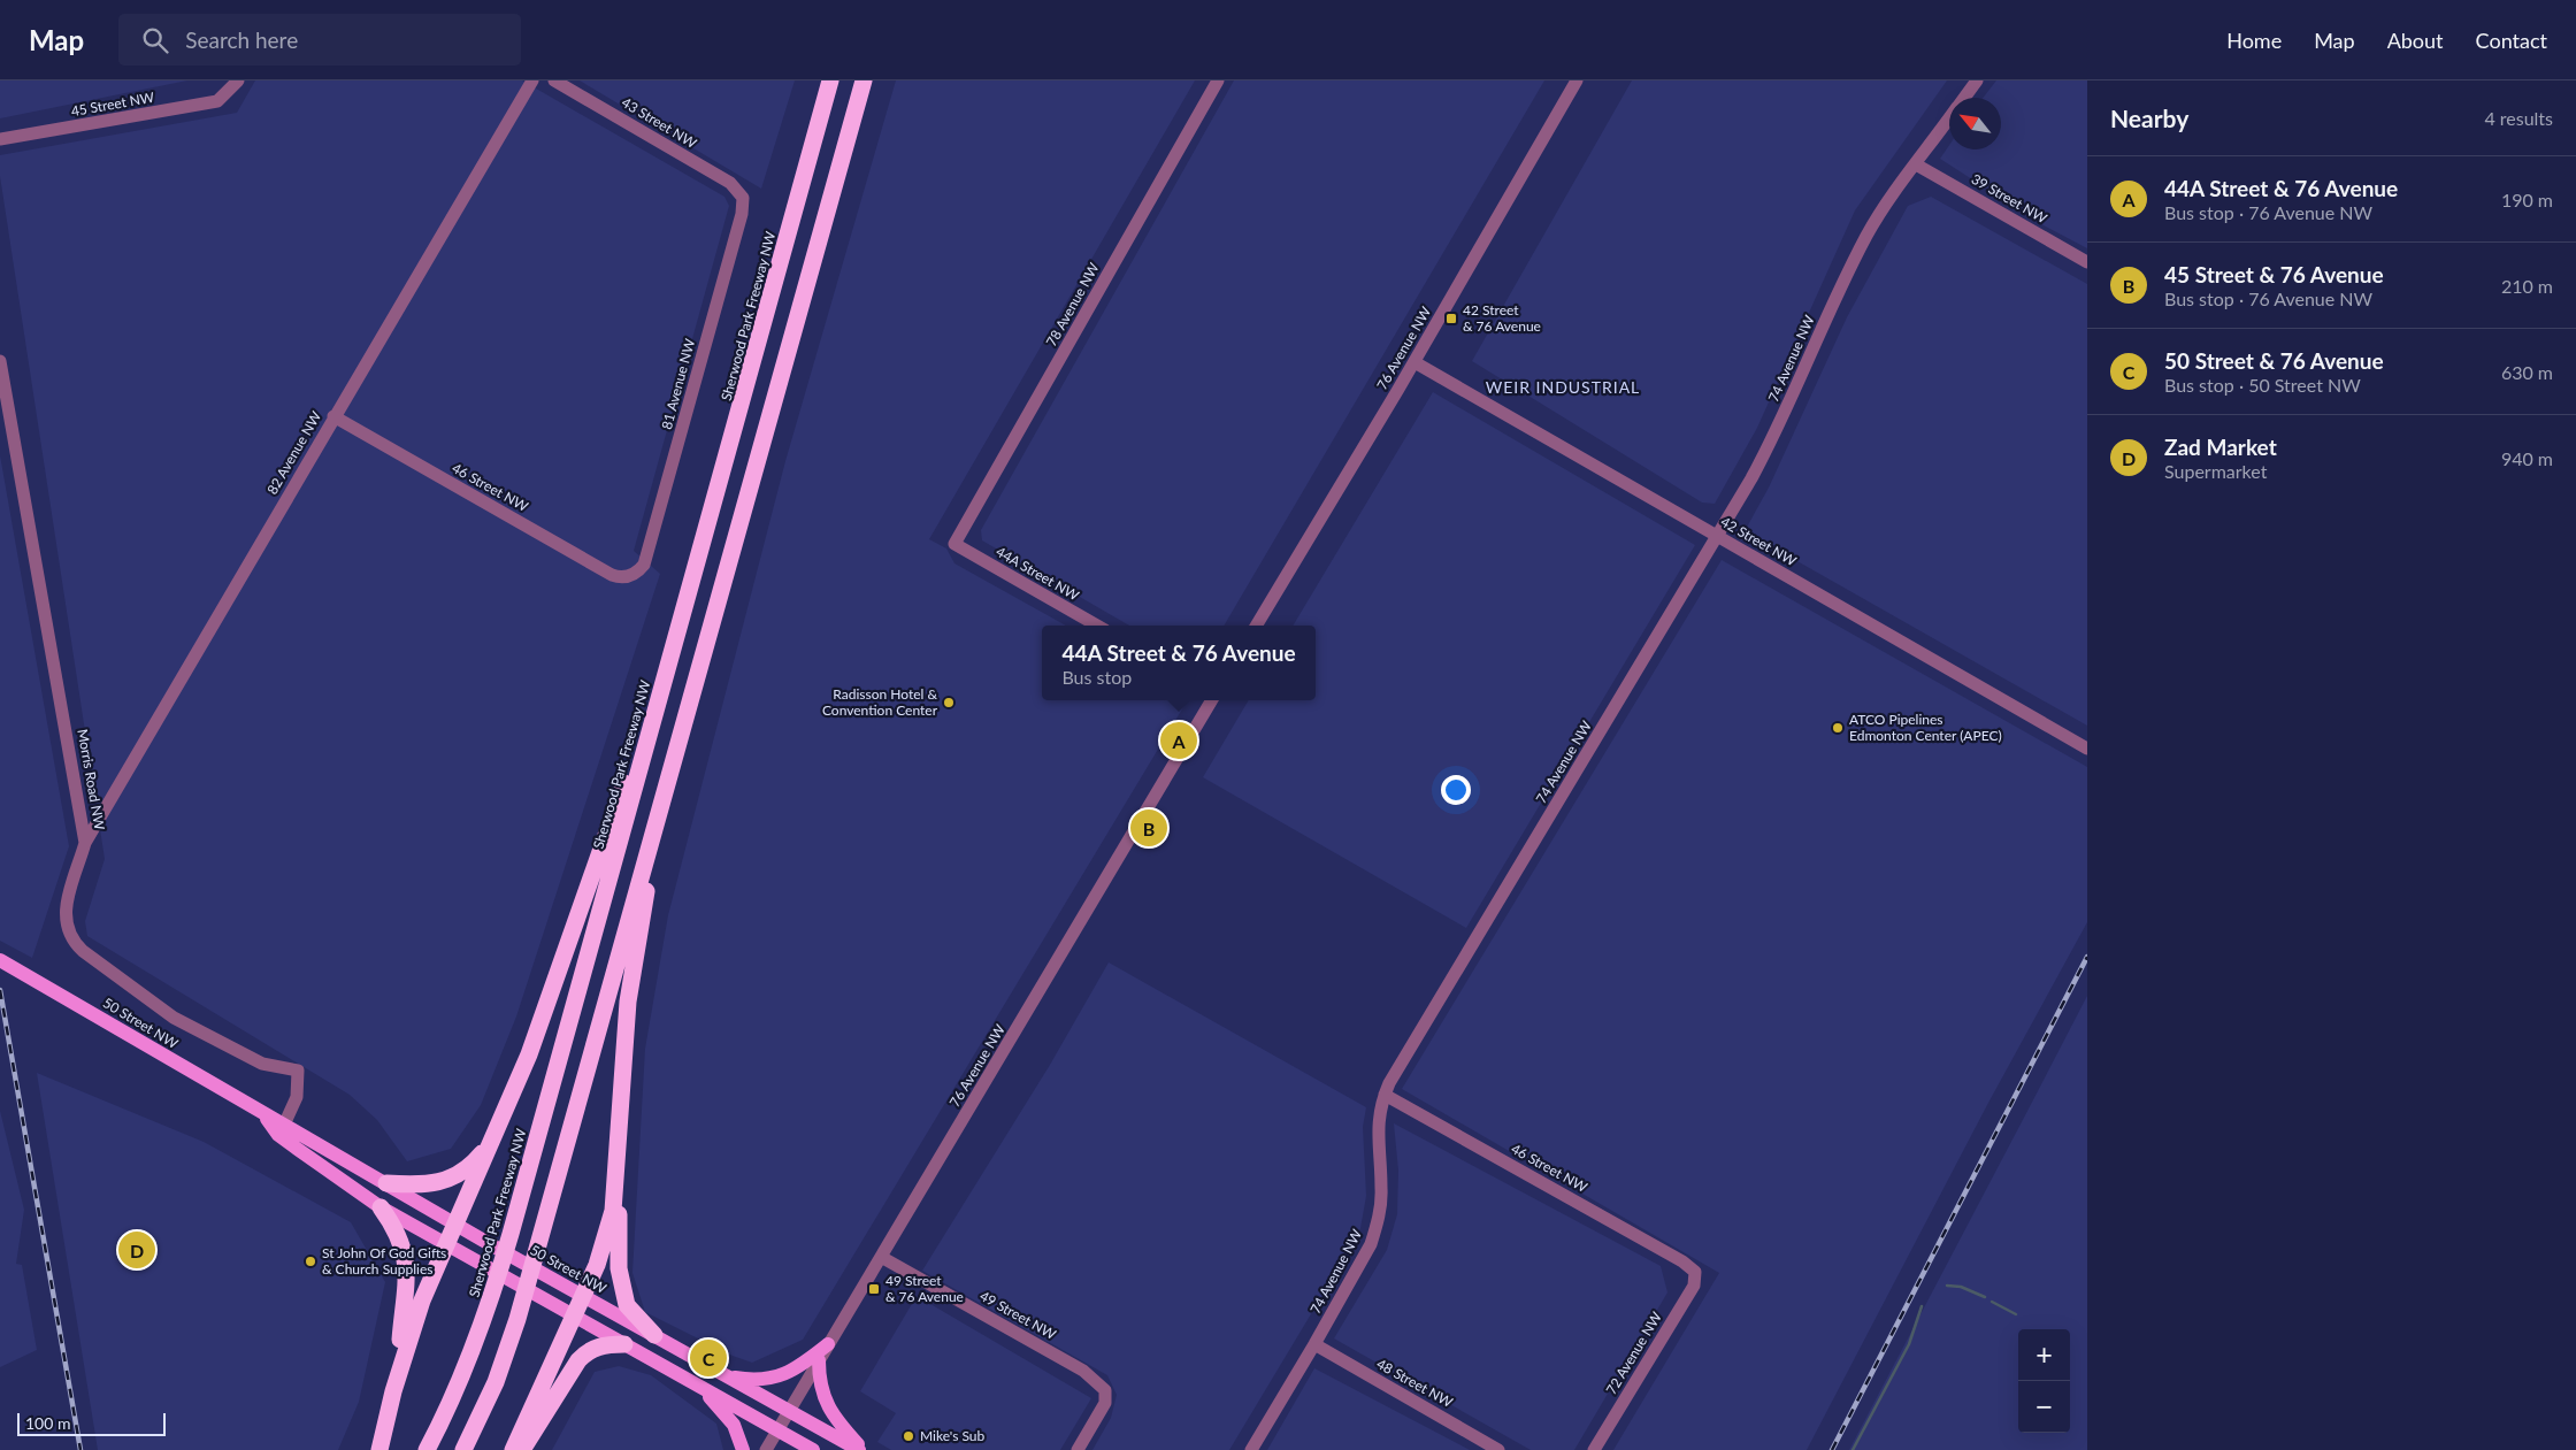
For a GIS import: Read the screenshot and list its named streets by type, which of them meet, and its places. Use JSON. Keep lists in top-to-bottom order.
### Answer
{
  "streets": {
    "highway": ["Sherwood Park Freeway NW"],
    "main road": ["50 Street NW"],
    "street": [
      "45 Street NW",
      "43 Street NW",
      "39 Street NW",
      "78 Avenue NW",
      "76 Avenue NW",
      "74 Avenue NW",
      "81 Avenue NW",
      "82 Avenue NW",
      "46 Street NW",
      "42 Street NW",
      "44A Street NW",
      "Morris Road NW",
      "49 Street NW",
      "72 Avenue NW",
      "48 Street NW"
    ]
  },
  "crossings": [
    ["43 Street NW", "81 Avenue NW"],
    ["39 Street NW", "74 Avenue NW"],
    ["78 Avenue NW", "44A Street NW"],
    ["76 Avenue NW", "42 Street NW"],
    ["76 Avenue NW", "50 Street NW"],
    ["76 Avenue NW", "49 Street NW"],
    ["74 Avenue NW", "46 Street NW"],
    ["74 Avenue NW", "42 Street NW"],
    ["74 Avenue NW", "48 Street NW"],
    ["81 Avenue NW", "46 Street NW"],
    ["82 Avenue NW", "46 Street NW"],
    ["82 Avenue NW", "Morris Road NW"],
    ["46 Street NW", "72 Avenue NW"],
    ["Morris Road NW", "50 Street NW"]
  ],
  "districts": ["WEIR INDUSTRIAL"],
  "places": {
    "transit": ["42 Street & 76 Avenue", "49 Street & 76 Avenue"],
    "other": [
      "Radisson Hotel & Convention Center",
      "ATCO Pipelines Edmonton Center (APEC)",
      "St John Of God Gifts & Church Supplies",
      "Mike's Sub"
    ]
  },
  "scale_bar": "100 m",
  "north": "top left",
  "page": {
    "header": "Map",
    "search": "Search here",
    "nav": [
      "Home",
      "Map",
      "About",
      "Contact"
    ],
    "heading": ["Nearby", "4 results"],
    "list": [
      {
        "mark": "A",
        "name": "44A Street & 76 Avenue",
        "note": "Bus stop · 76 Avenue NW",
        "value": "190 m"
      },
      {
        "mark": "B",
        "name": "45 Street & 76 Avenue",
        "note": "Bus stop · 76 Avenue NW",
        "value": "210 m"
      },
      {
        "mark": "C",
        "name": "50 Street & 76 Avenue",
        "note": "Bus stop · 50 Street NW",
        "value": "630 m"
      },
      {
        "mark": "D",
        "name": "Zad Market",
        "note": "Supermarket",
        "value": "940 m"
      }
    ],
    "popup": ["44A Street & 76 Avenue", "Bus stop"],
    "pins": [
      "A",
      "B",
      "D",
      "C"
    ],
    "map_buttons": ["+", "−"],
    "scale": "100 m"
  }
}
